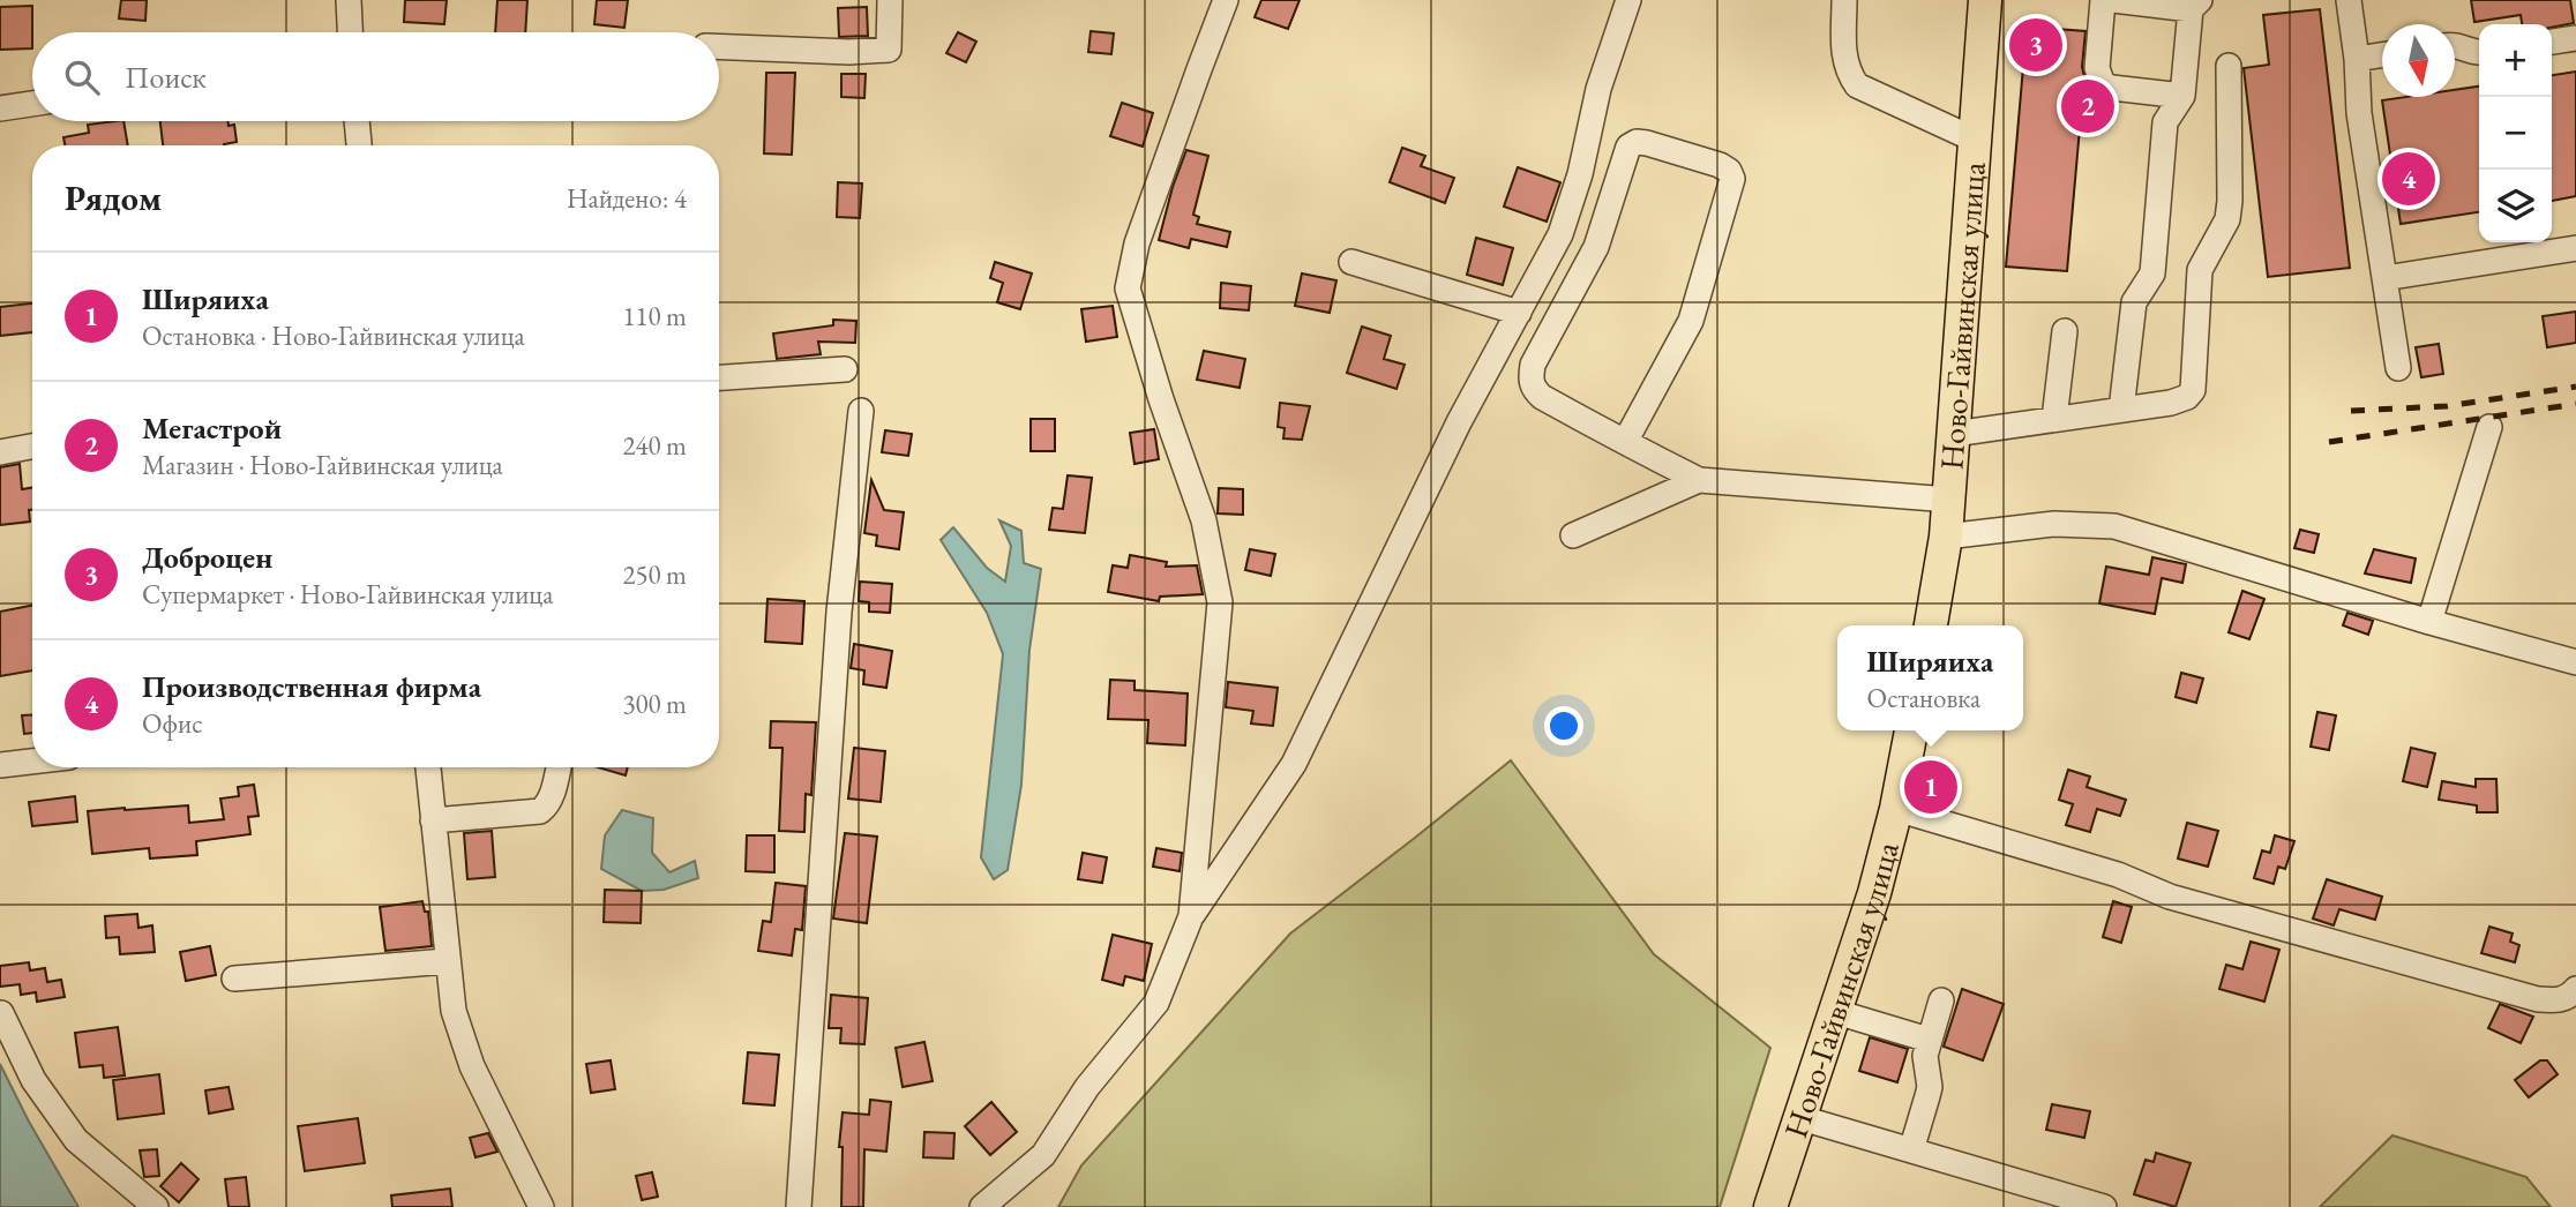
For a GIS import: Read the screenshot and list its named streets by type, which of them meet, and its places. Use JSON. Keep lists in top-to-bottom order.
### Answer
{
  "streets": {
    "main road": ["Ново-Гайвинская улица"]
  },
  "north": "bottom",
  "page": {
    "pins": [
      "3",
      "2",
      "4",
      "1"
    ],
    "map_buttons": ["+", "−"],
    "search": "Поиск",
    "heading": ["Рядом", "Найдено: 4"],
    "list": [
      {
        "mark": "1",
        "name": "Ширяиха",
        "note": "Остановка · Ново-Гайвинская улица",
        "value": "110 m"
      },
      {
        "mark": "2",
        "name": "Мегастрой",
        "note": "Магазин · Ново-Гайвинская улица",
        "value": "240 m"
      },
      {
        "mark": "3",
        "name": "Доброцен",
        "note": "Супермаркет · Ново-Гайвинская улица",
        "value": "250 m"
      },
      {
        "mark": "4",
        "name": "Производственная фирма",
        "note": "Офис",
        "value": "300 m"
      }
    ],
    "popup": ["Ширяиха", "Остановка"]
  }
}
